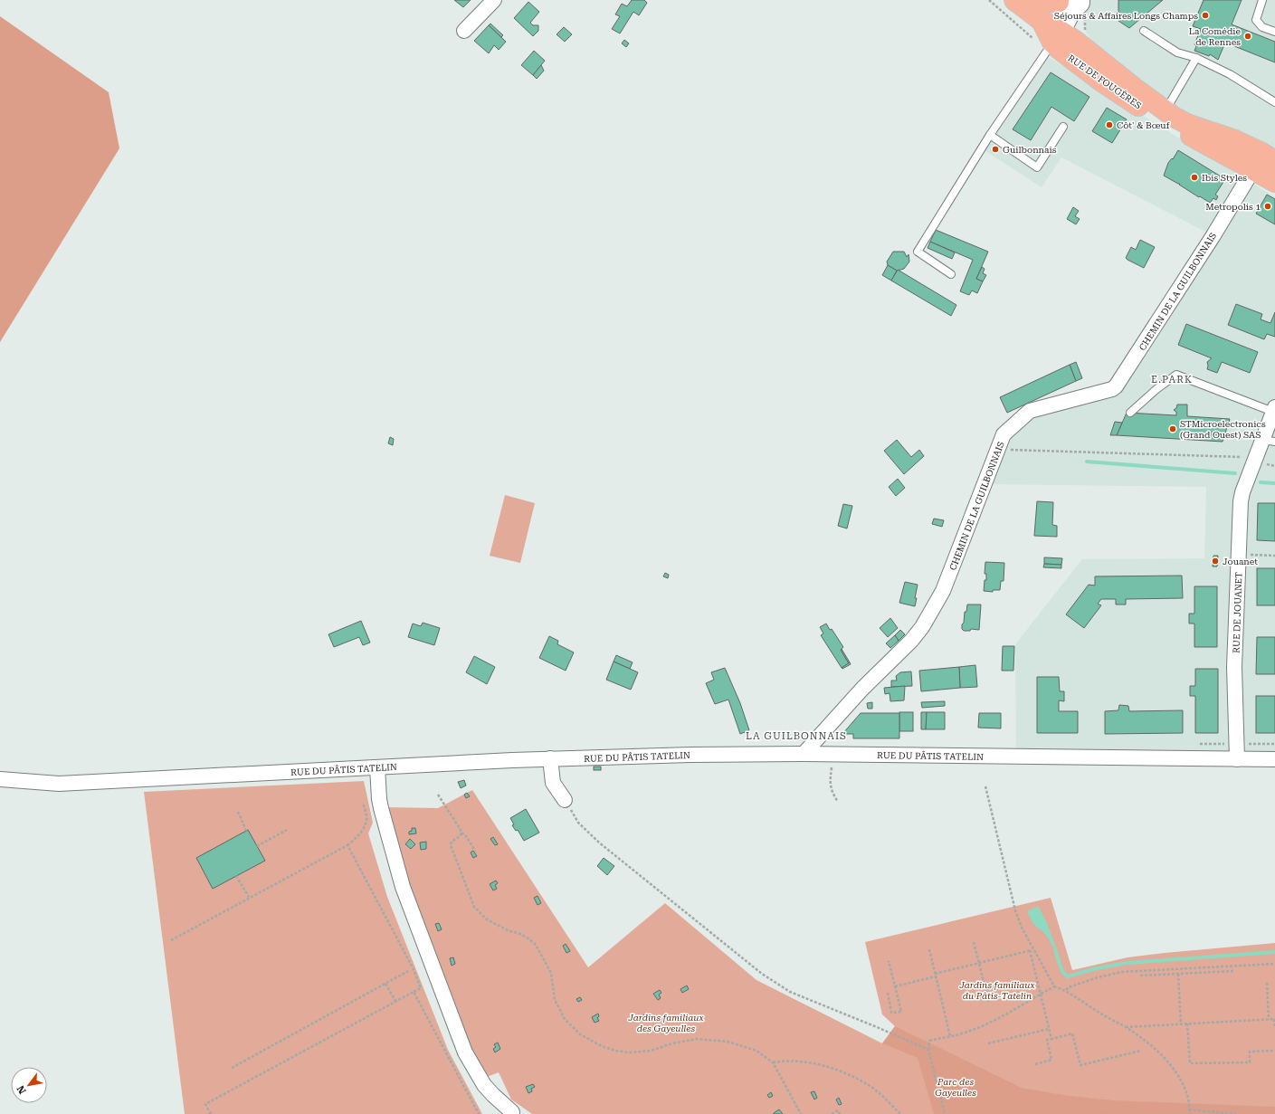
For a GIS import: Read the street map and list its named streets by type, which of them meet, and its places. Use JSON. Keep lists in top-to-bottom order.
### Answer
{
  "streets": {
    "main road": ["RUE DE FOUGÈRES"],
    "street": ["CHEMIN DE LA GUILBONNAIS", "RUE DE JOUANET", "RUE DU PÂTIS TATELIN"]
  },
  "crossings": [
    ["RUE DE FOUGÈRES", "CHEMIN DE LA GUILBONNAIS"],
    ["CHEMIN DE LA GUILBONNAIS", "RUE DU PÂTIS TATELIN"],
    ["RUE DE JOUANET", "RUE DU PÂTIS TATELIN"]
  ],
  "districts": ["E.PARK", "LA GUILBONNAIS"],
  "parks": ["Jardins familiaux du Pâtis-Tatelin", "Jardins familiaux des Gayeulles", "Parc des Gayeulles"],
  "places": [
    "Séjours & Affaires Longs Champs",
    "La Comédie de Rennes",
    "Côt' & Bœuf",
    "Guilbonnais",
    "Ibis Styles",
    "Metropolis 1",
    "STMicroelectronics (Grand Ouest) SAS",
    "Jouanet"
  ],
  "north": "bottom left"
}
